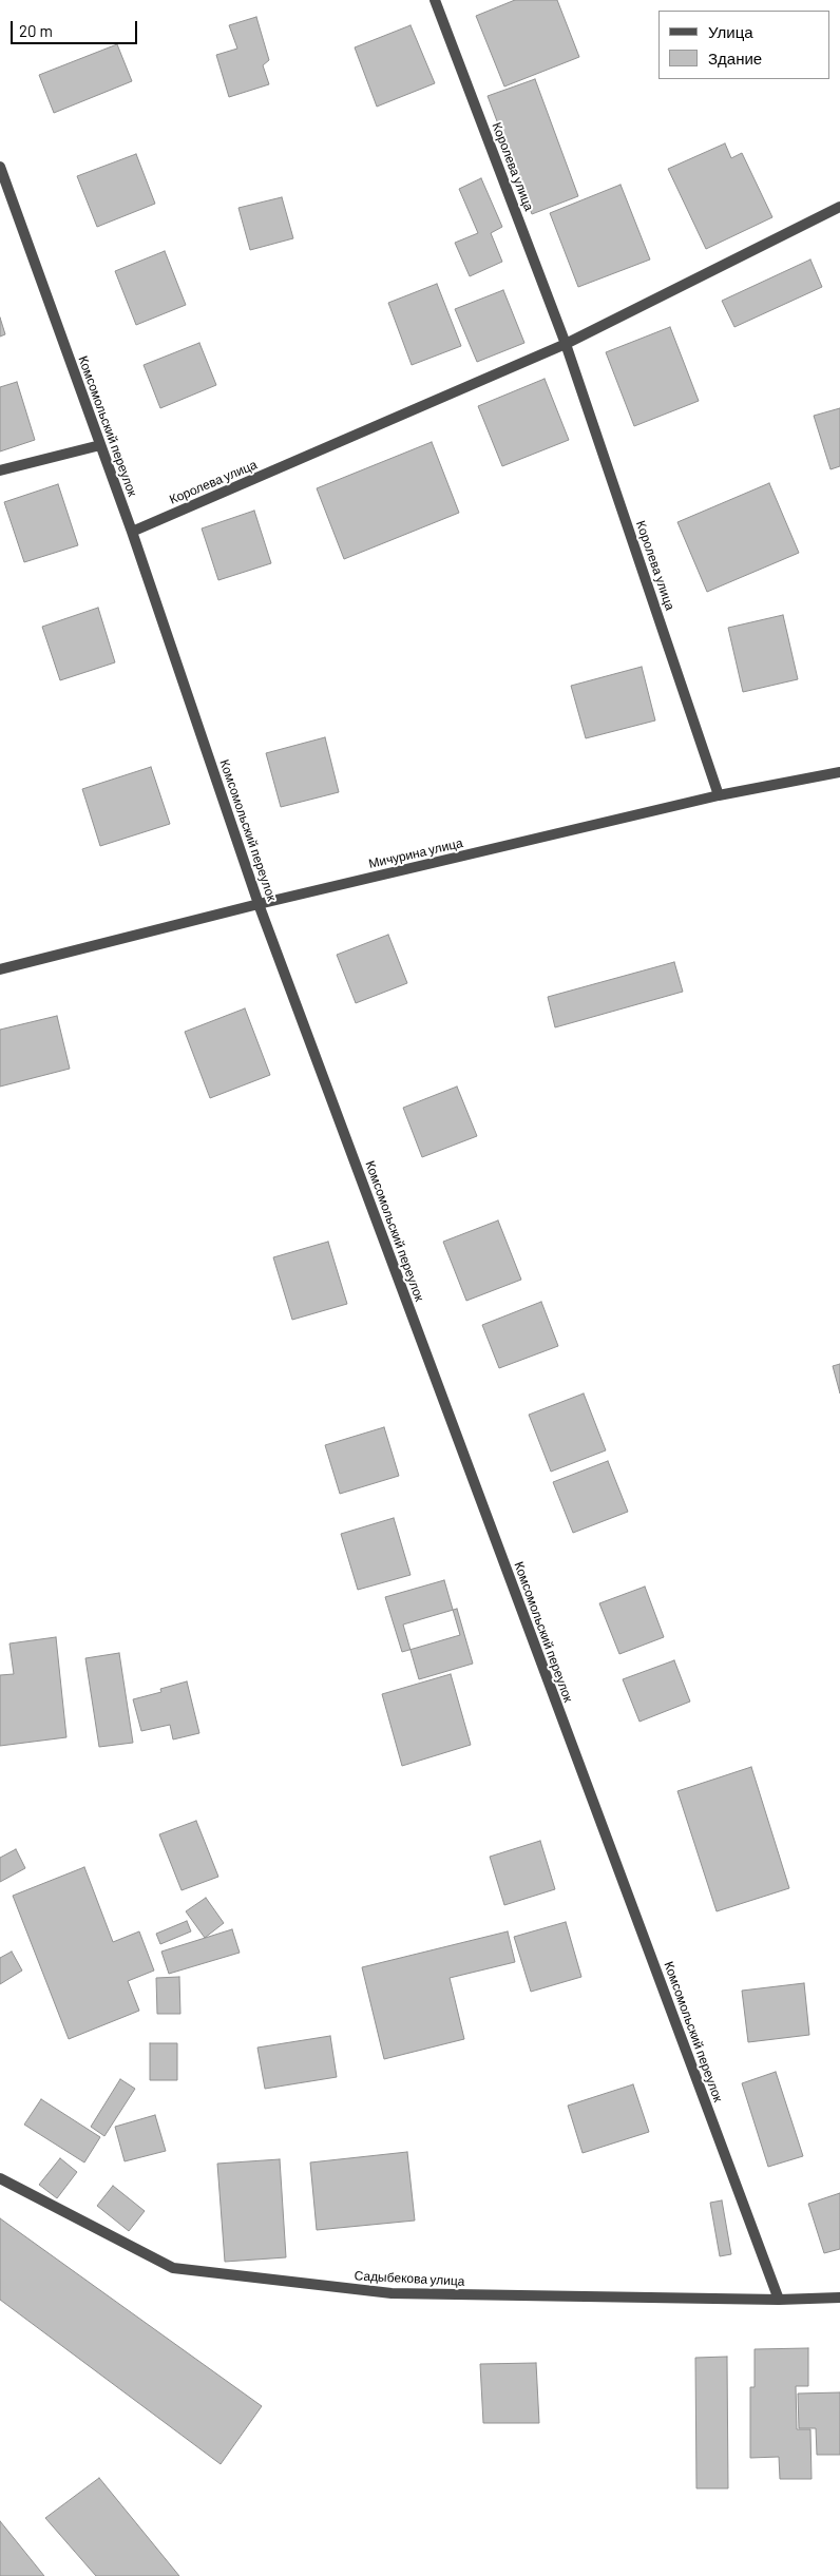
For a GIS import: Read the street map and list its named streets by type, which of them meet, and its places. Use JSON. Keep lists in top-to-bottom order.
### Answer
{
  "streets": {
    "street": [
      "Королева улица",
      "Комсомольский переулок",
      "Мичурина улица",
      "Садыбекова улица"
    ]
  },
  "crossings": [
    ["Королева улица", "Комсомольский переулок"],
    ["Королева улица", "Мичурина улица"],
    ["Комсомольский переулок", "Мичурина улица"],
    ["Комсомольский переулок", "Садыбекова улица"]
  ],
  "legend": ["Улица", "Здание"],
  "scale_bar": "20 m"
}
